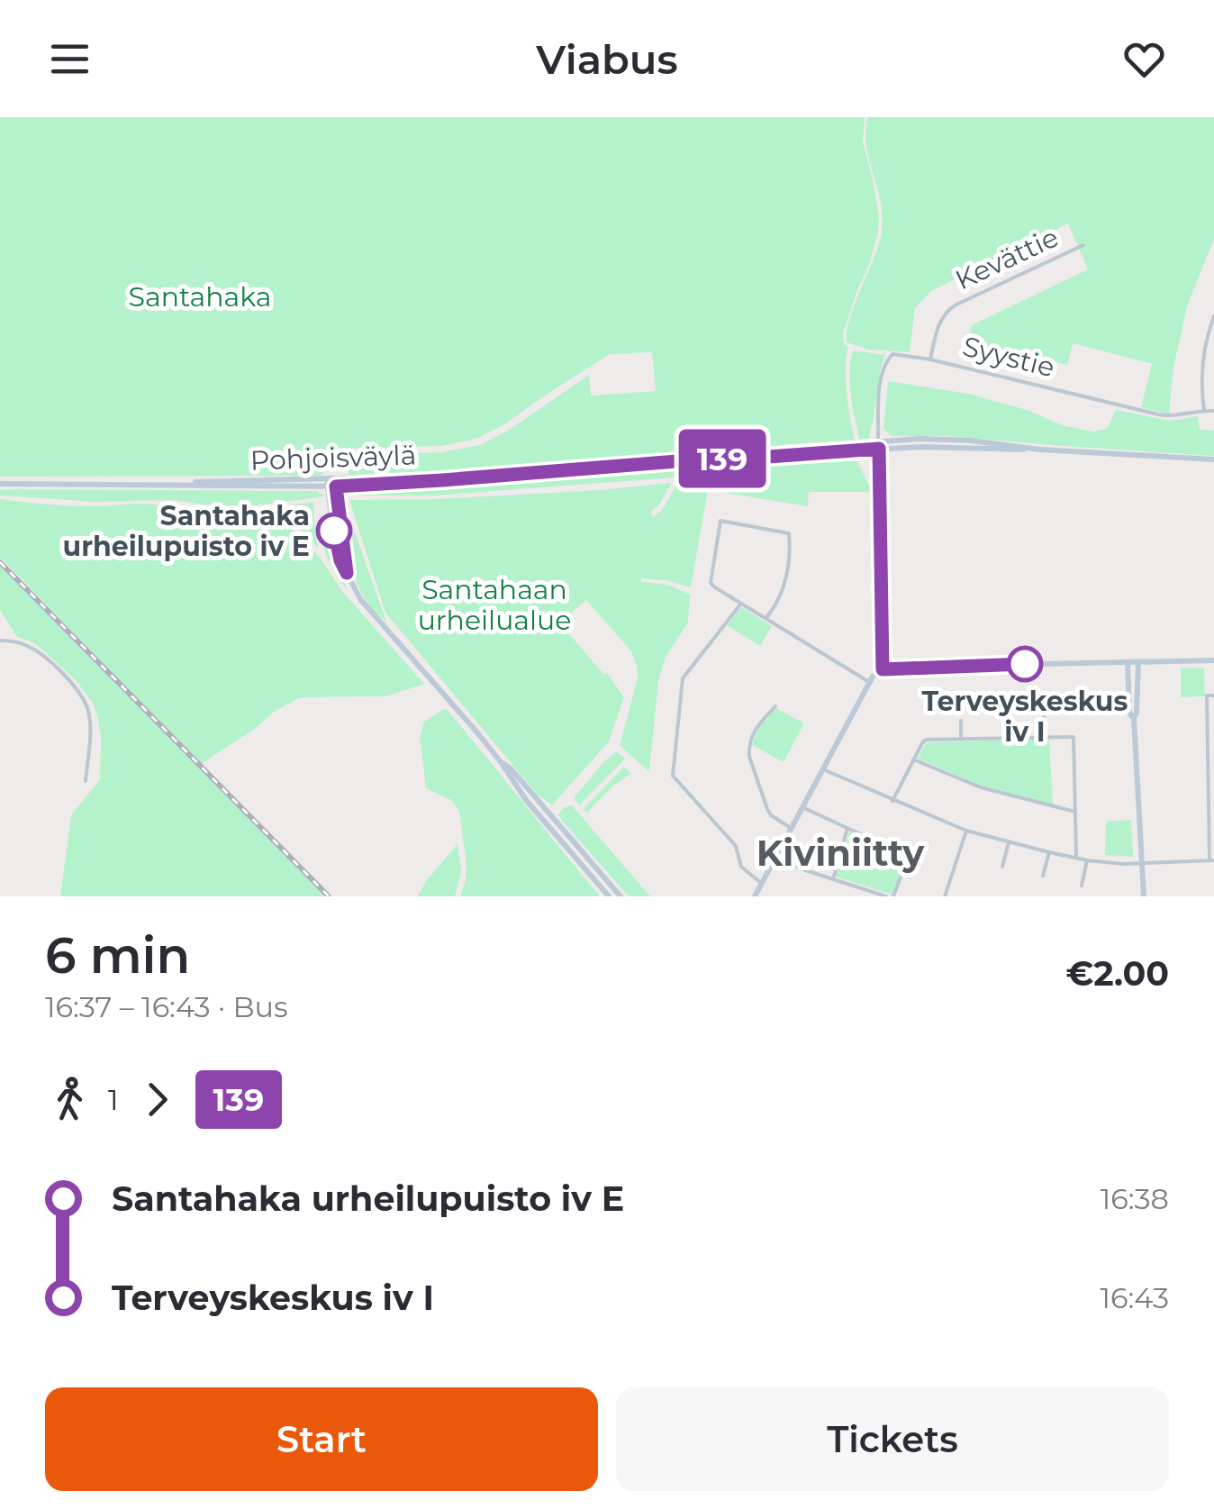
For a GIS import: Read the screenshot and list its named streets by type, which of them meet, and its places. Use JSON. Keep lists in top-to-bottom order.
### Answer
{
  "streets": {
    "main road": ["Pohjoisväylä"],
    "street": ["Kevättie", "Syystie"]
  },
  "crossings": [
    ["Kevättie", "Syystie"],
    ["Syystie", "Pohjoisväylä"]
  ],
  "districts": ["Kiviniitty"],
  "parks": ["Santahaka", "Santahaan urheilualue"],
  "places": ["Santahaka urheilupuisto iv E", "Terveyskeskus iv I"],
  "lines": ["bus line 139"],
  "page": {
    "header": "Viabus",
    "on_map": "139",
    "heading": ["6 min", "16:37 – 16:43 · Bus", "€2.00"],
    "legs": ["1", "139"],
    "list": [
      {
        "name": "Santahaka urheilupuisto iv E",
        "value": "16:38"
      },
      {
        "name": "Terveyskeskus iv I",
        "value": "16:43"
      }
    ],
    "buttons": ["Start", "Tickets"]
  }
}
